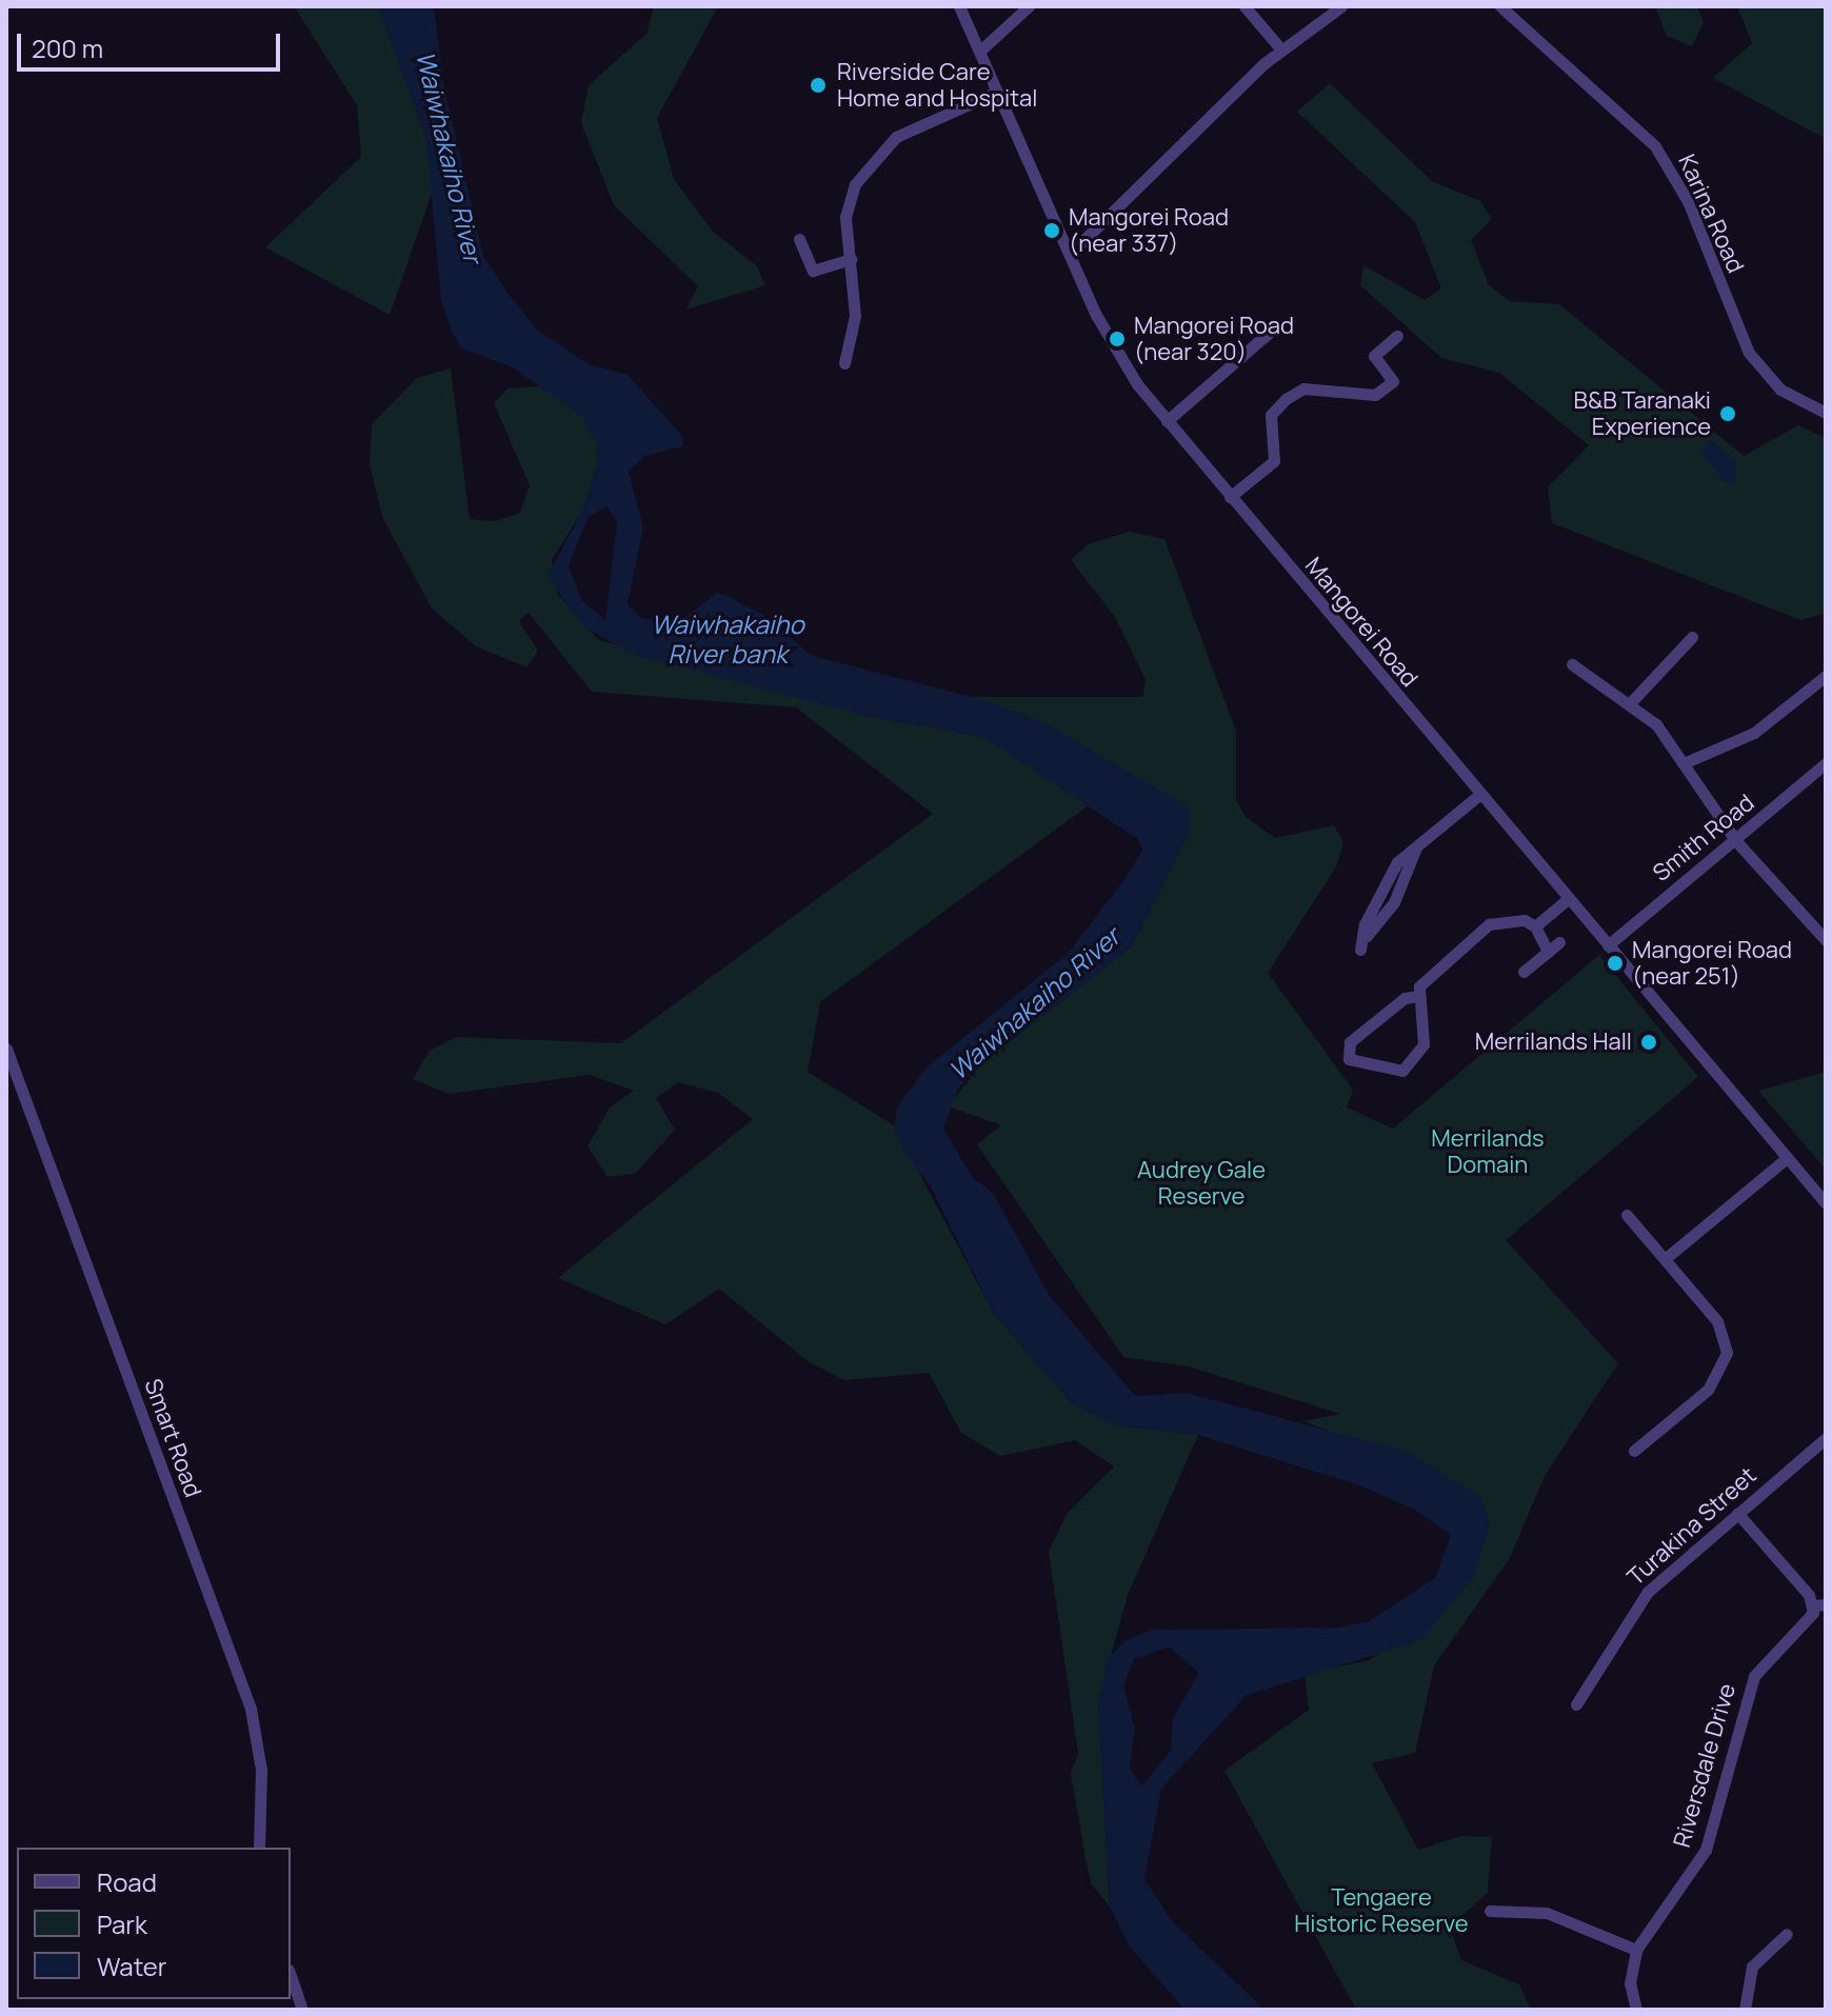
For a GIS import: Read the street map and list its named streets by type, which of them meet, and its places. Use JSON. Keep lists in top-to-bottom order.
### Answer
{
  "streets": {
    "street": [
      "Karina Road",
      "Mangorei Road",
      "Smith Road",
      "Smart Road",
      "Turakina Street",
      "Riversdale Drive"
    ]
  },
  "crossings": [
    ["Mangorei Road", "Smith Road"],
    ["Turakina Street", "Riversdale Drive"]
  ],
  "water": ["Waiwhakaiho River", "Waiwhakaiho River bank"],
  "parks": ["Merrilands Domain", "Audrey Gale Reserve", "Tengaere Historic Reserve"],
  "places": [
    "Riverside Care Home and Hospital",
    "Mangorei Road (near 337)",
    "Mangorei Road (near 320)",
    "B&B Taranaki Experience",
    "Mangorei Road (near 251)",
    "Merrilands Hall"
  ],
  "legend": ["Road", "Park", "Water"],
  "scale_bar": "200 m"
}
